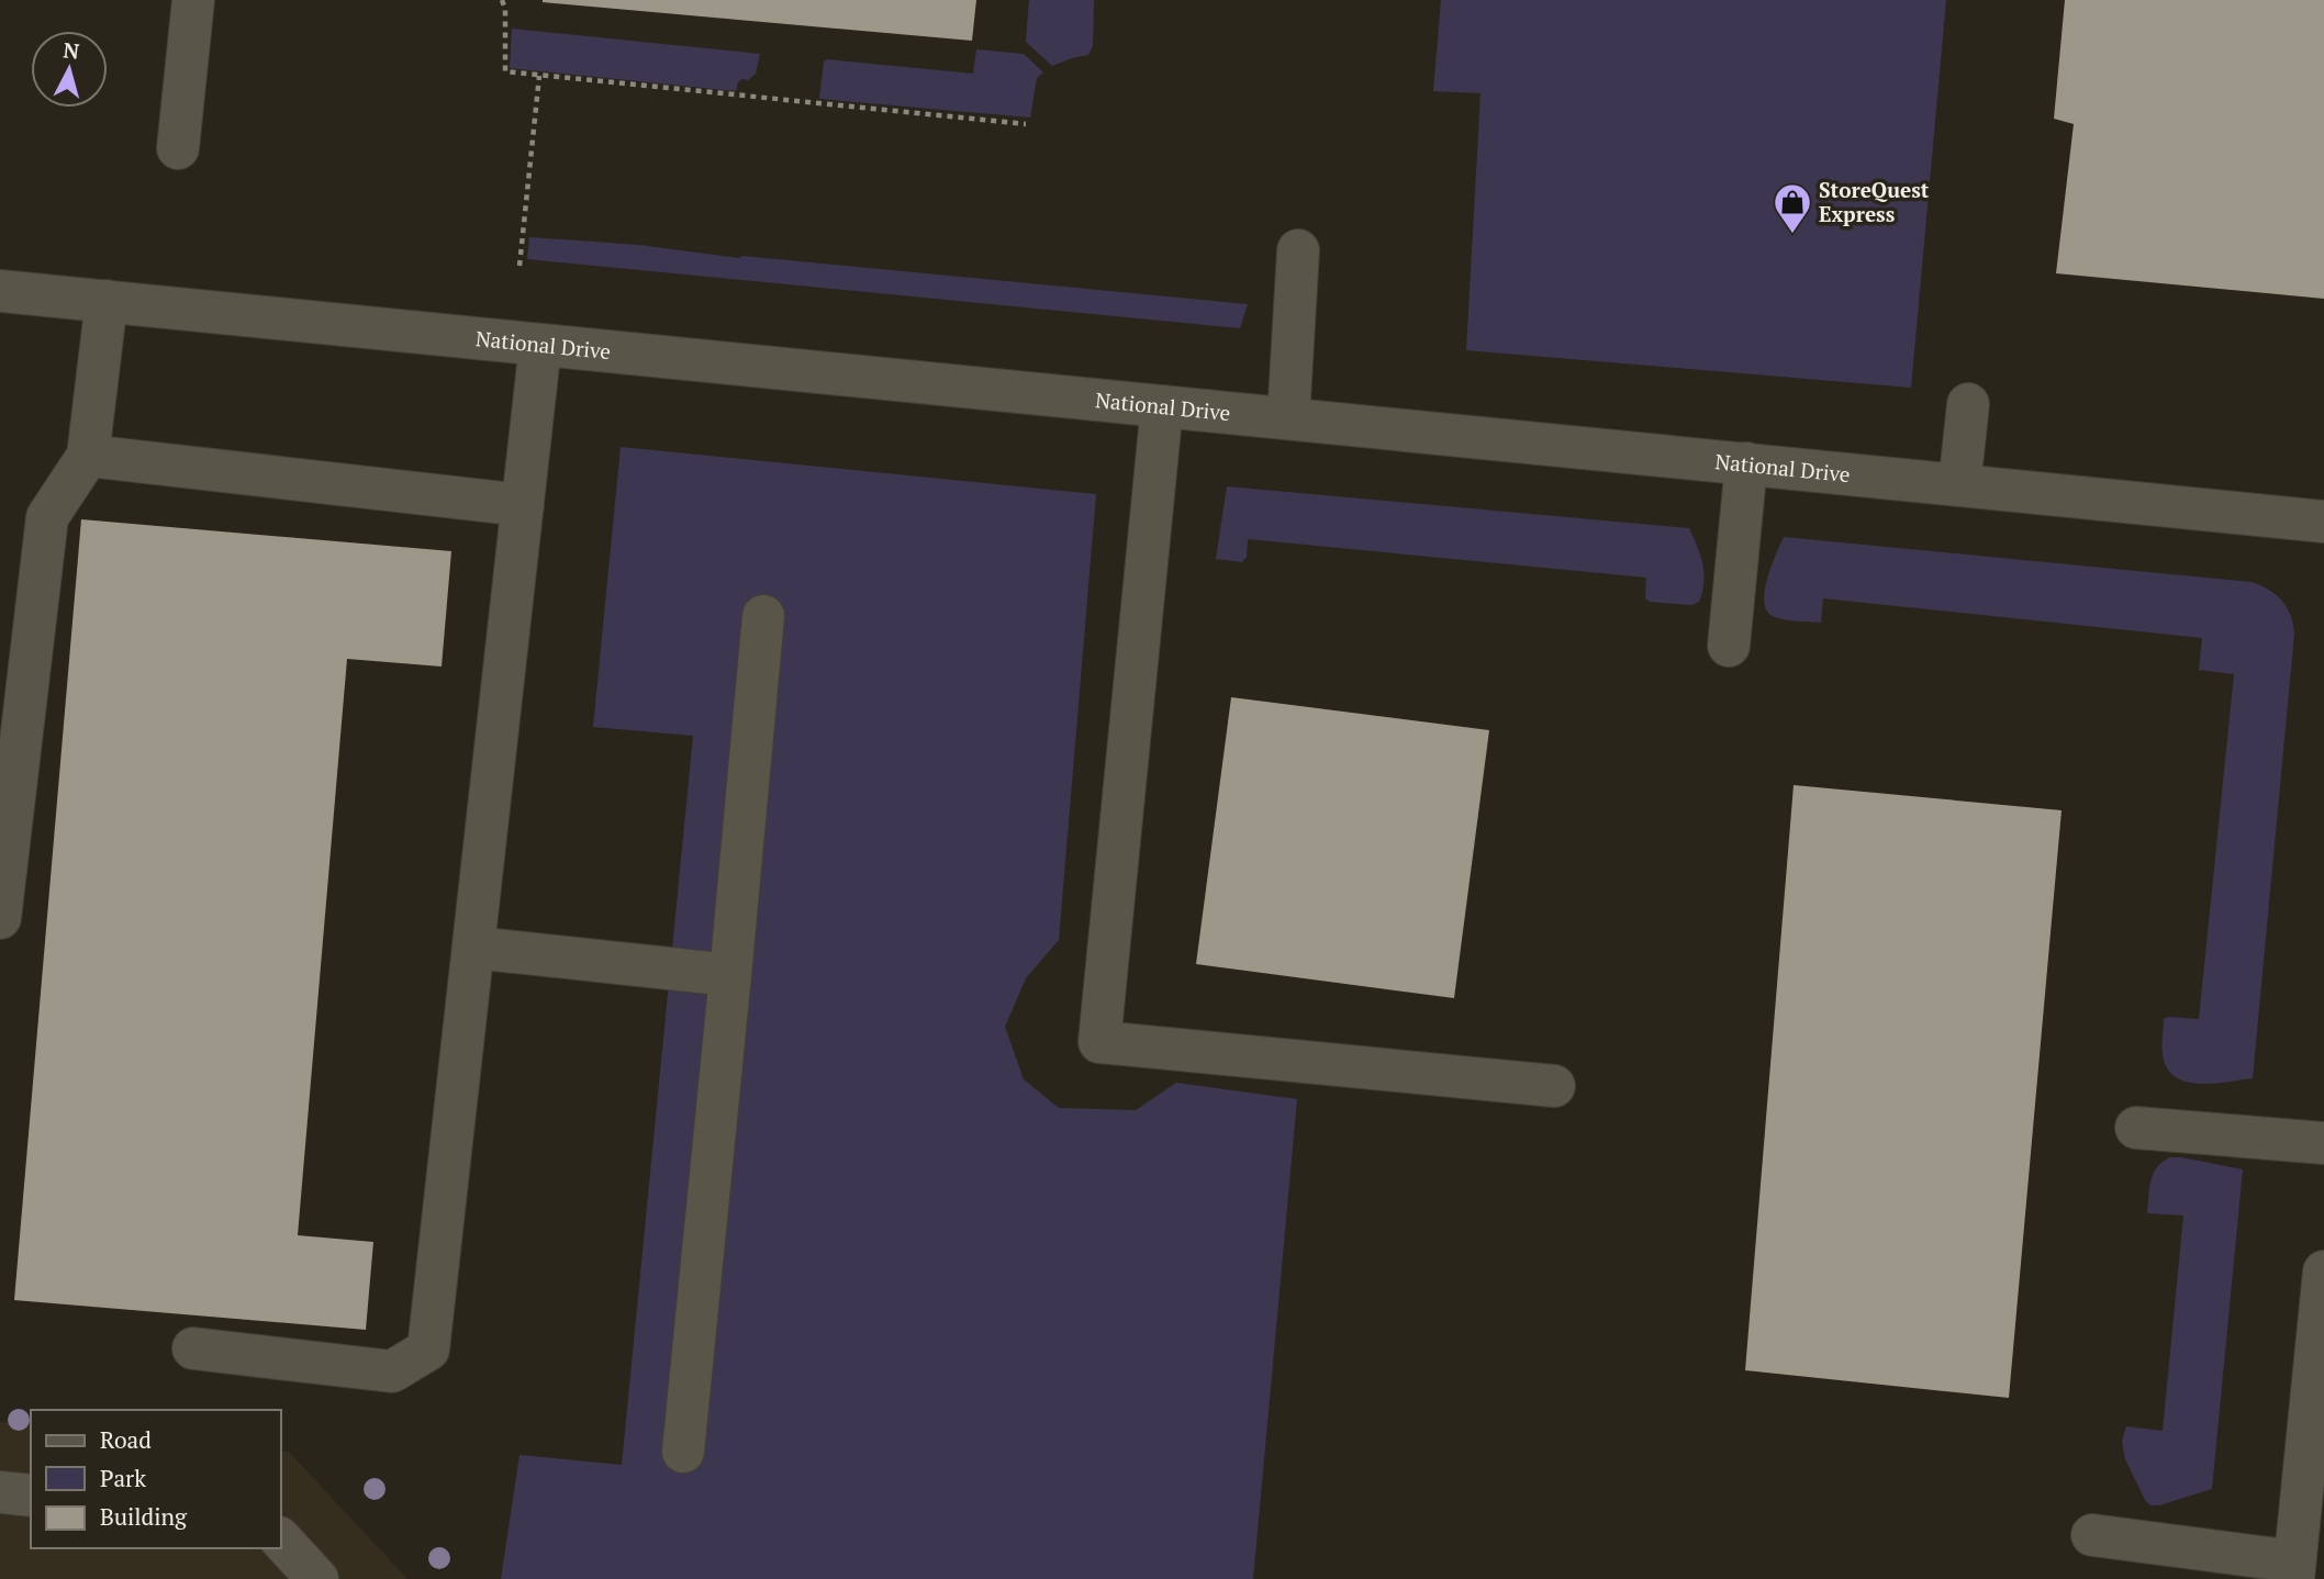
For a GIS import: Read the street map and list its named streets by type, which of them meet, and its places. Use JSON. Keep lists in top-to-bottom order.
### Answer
{
  "streets": {
    "street": ["National Drive"]
  },
  "places": {
    "shop": ["StoreQuest Express"]
  },
  "legend": ["Road", "Park", "Building"],
  "north": "top"
}
